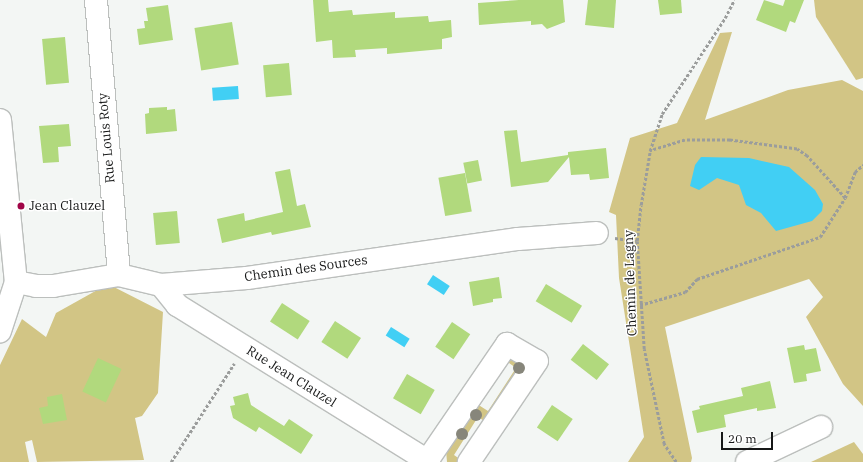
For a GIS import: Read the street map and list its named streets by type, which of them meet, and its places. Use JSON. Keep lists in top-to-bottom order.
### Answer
{
  "streets": {
    "street": ["Rue Louis Roty", "Chemin des Sources", "Rue Jean Clauzel"],
    "path": ["Chemin de Lagny"]
  },
  "crossings": [
    ["Rue Louis Roty", "Chemin des Sources"],
    ["Chemin des Sources", "Rue Jean Clauzel"]
  ],
  "places": ["Jean Clauzel"],
  "scale_bar": "20 m"
}
